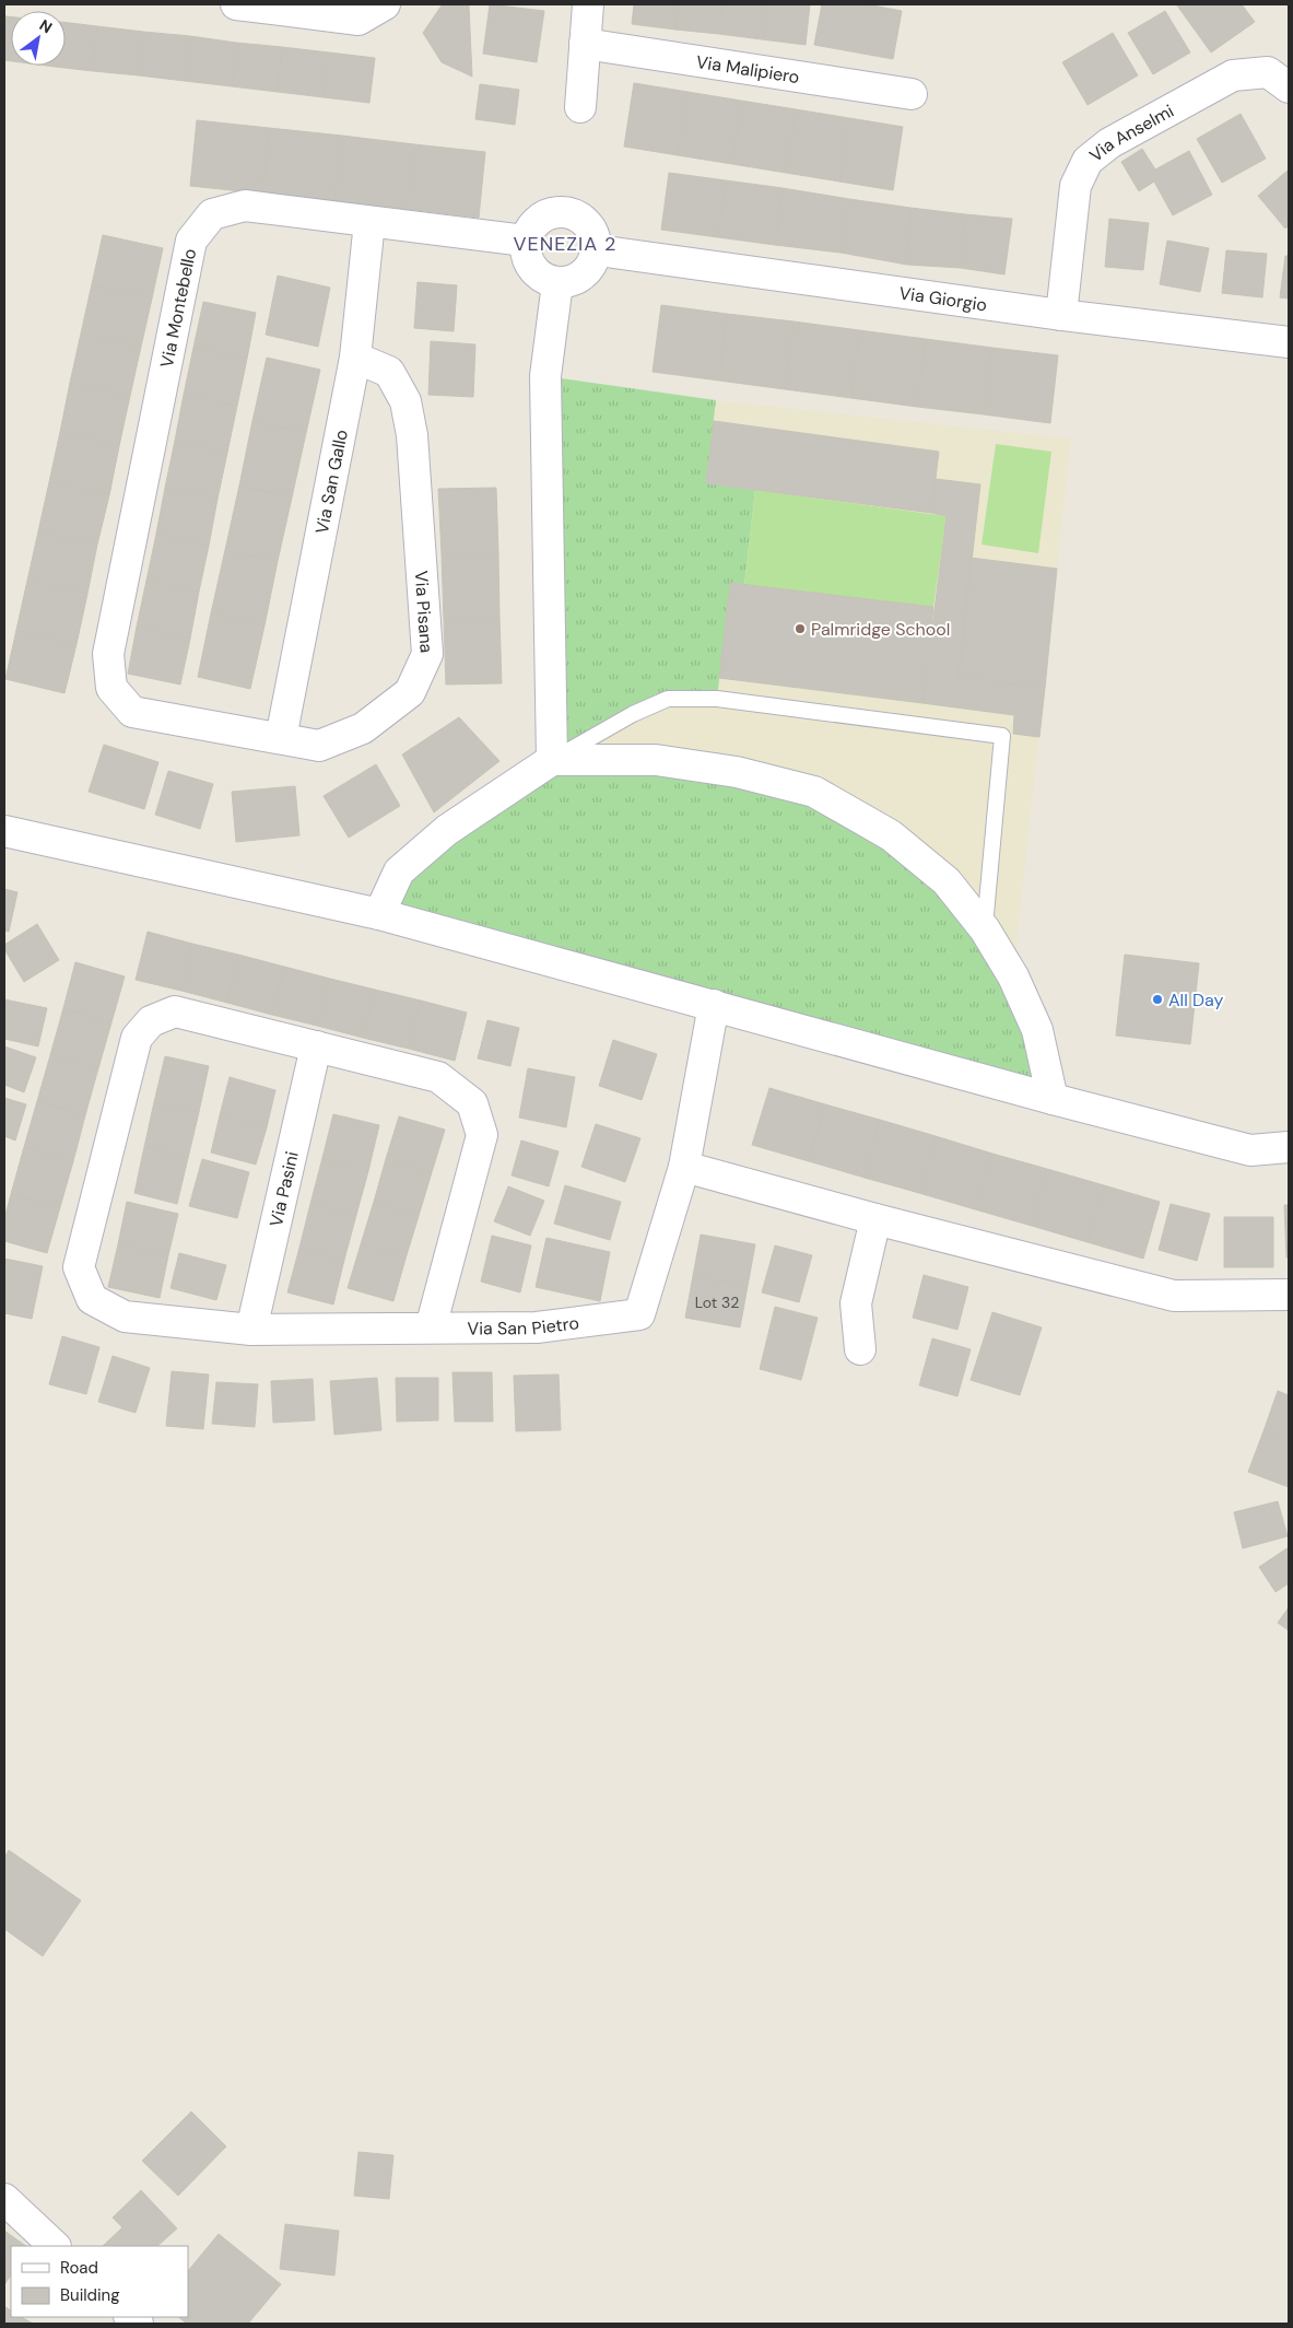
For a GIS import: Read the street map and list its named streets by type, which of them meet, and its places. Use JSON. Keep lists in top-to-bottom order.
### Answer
{
  "streets": {
    "street": [
      "Via Malipiero",
      "Via Anselmi",
      "Via Giorgio",
      "Via Montebello",
      "Via San Gallo",
      "Via Pisana",
      "Via Pasini",
      "Via San Pietro"
    ]
  },
  "crossings": [
    ["Via Anselmi", "Via Giorgio"],
    ["Via Giorgio", "Via Montebello"],
    ["Via Montebello", "Via San Gallo"],
    ["Via Montebello", "Via Pisana"],
    ["Via San Gallo", "Via Pisana"],
    ["Via Pasini", "Via San Pietro"]
  ],
  "districts": ["VENEZIA 2"],
  "places": ["Palmridge School", "All Day"],
  "house_numbers": ["Lot 32"],
  "legend": ["Road", "Building"],
  "north": "top right"
}
